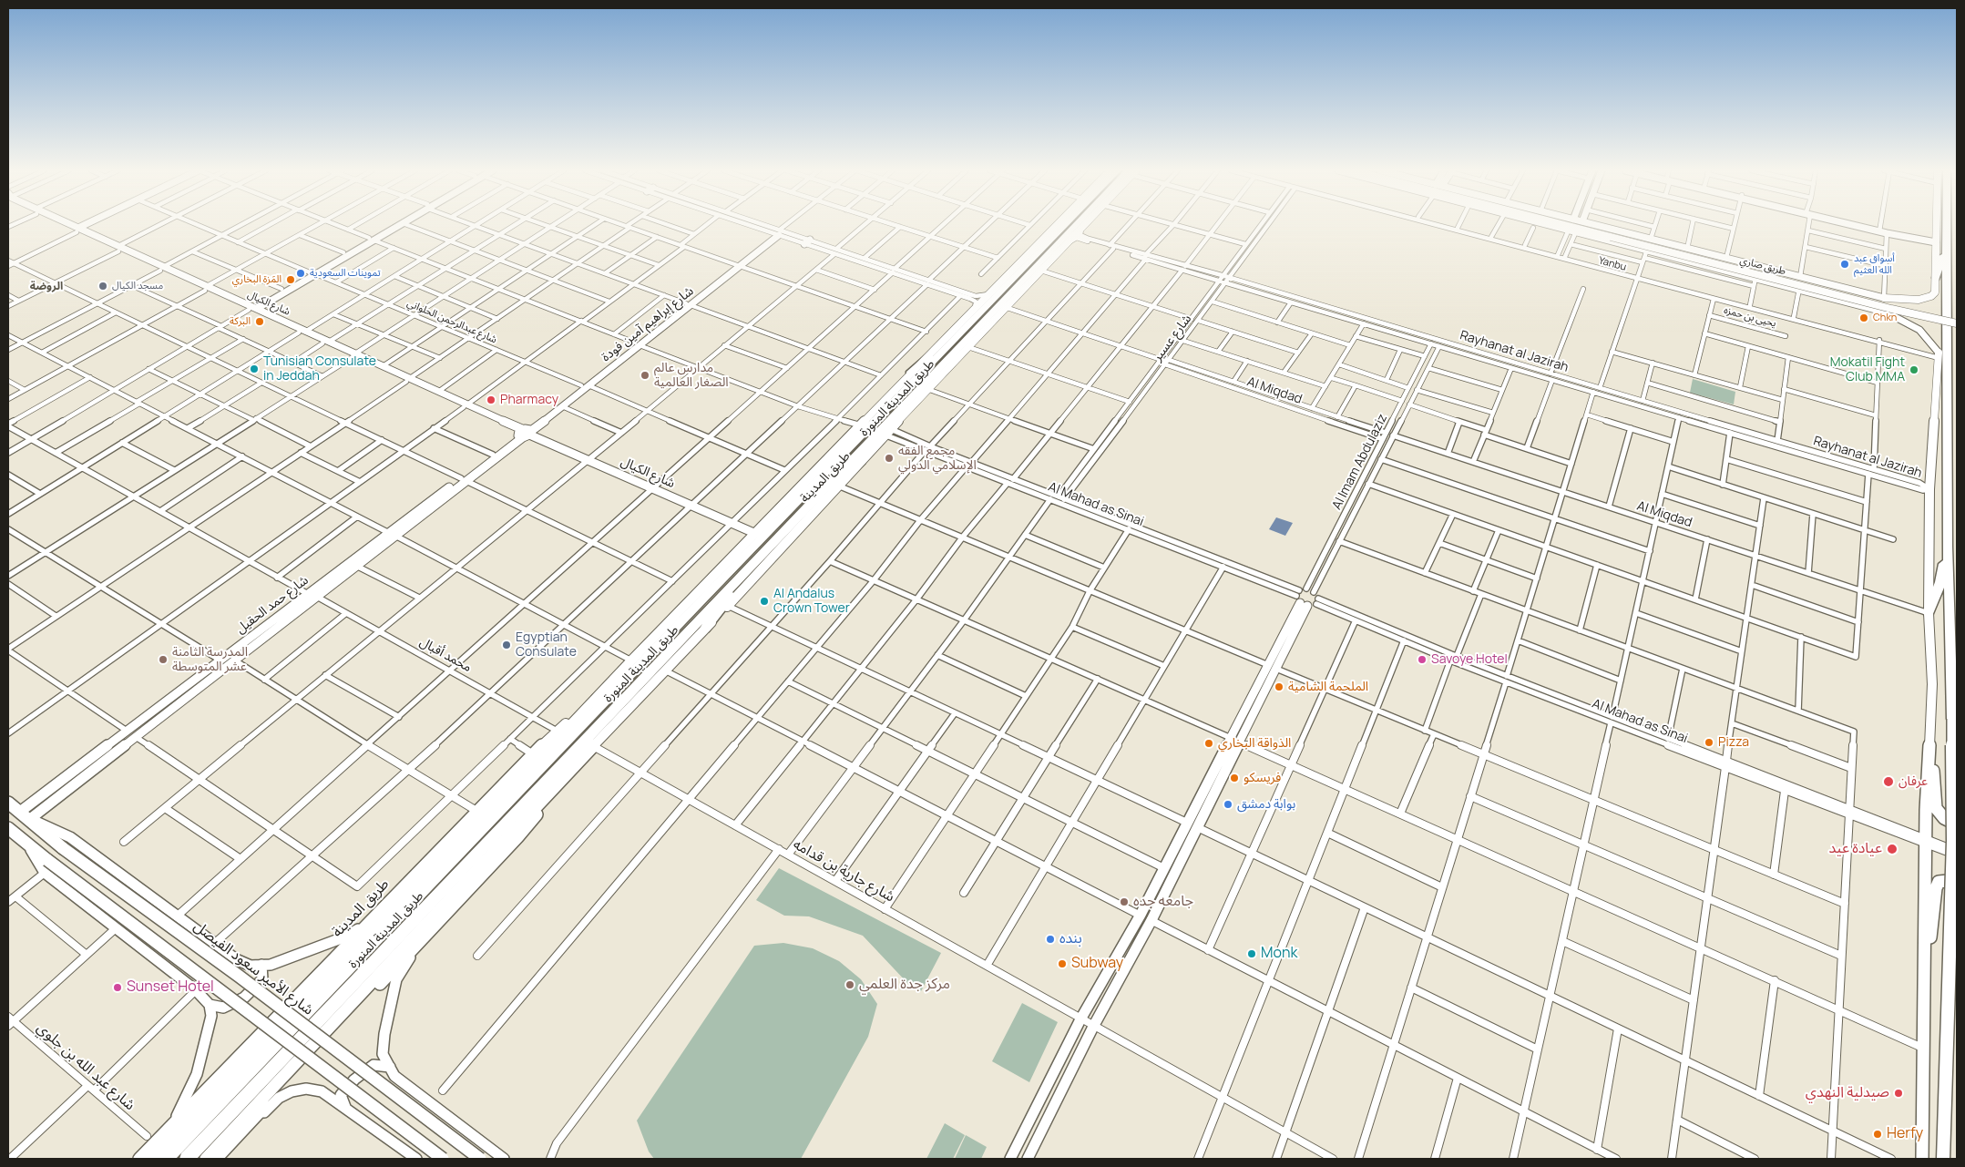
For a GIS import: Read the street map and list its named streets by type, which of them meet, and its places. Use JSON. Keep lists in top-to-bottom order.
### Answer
{
  "streets": {
    "highway": ["طريق المدينة المنورة"],
    "main road": ["طريق صاري", "طريق المدينة", "شارع الأمير سعود الفيصل"],
    "street": [
      "Yanbu",
      "شارع الكيال",
      "يحيى بن حمزه",
      "شارع عبدالرحمن الحلواني",
      "شارع إبراهيم آمين فودة",
      "شارع عسير",
      "Rayhanat al Jazirah",
      "Al Miqdad",
      "Al Imam Abdulaziz",
      "Al Mahad as Sinai",
      "شارع حمد الحقيل",
      "محمد أقبال",
      "شارع جارية بن قدامه",
      "شارع عبد الله بن جلوي"
    ]
  },
  "crossings": [
    ["شارع الكيال", "شارع إبراهيم آمين فودة"],
    ["شارع الكيال", "طريق المدينة"],
    ["شارع الكيال", "شارع حمد الحقيل"],
    ["شارع عبدالرحمن الحلواني", "شارع إبراهيم آمين فودة"],
    ["شارع إبراهيم آمين فودة", "شارع حمد الحقيل"],
    ["شارع عسير", "Rayhanat al Jazirah"],
    ["شارع عسير", "Al Miqdad"],
    ["شارع عسير", "Al Mahad as Sinai"],
    ["Rayhanat al Jazirah", "Al Imam Abdulaziz"],
    ["Rayhanat al Jazirah", "طريق المدينة"],
    ["Al Miqdad", "Al Imam Abdulaziz"],
    ["طريق المدينة المنورة", "طريق المدينة"],
    ["طريق المدينة", "Al Mahad as Sinai"],
    ["طريق المدينة", "محمد أقبال"],
    ["طريق المدينة", "شارع جارية بن قدامه"],
    ["طريق المدينة", "شارع الأمير سعود الفيصل"],
    ["شارع حمد الحقيل", "محمد أقبال"],
    ["شارع حمد الحقيل", "شارع الأمير سعود الفيصل"]
  ],
  "districts": ["الروضة"],
  "places": [
    "أسواق عبد الله العثيم",
    "تموينات السعودية",
    "المَزة البخاري",
    "مسجد الكيال",
    "Chkn",
    "البركة",
    "Tunisian Consulate in Jeddah",
    "Mokatil Fight Club MMA",
    "مدارس عالم الصغار العالمية",
    "Pharmacy",
    "مجمع الفقه الإسلامي الدولي",
    "Al Andalus Crown Tower",
    "Egyptian Consulate",
    "المدرسة الثامنة عشر المتوسطة",
    "Savoye Hotel",
    "الملحمة الشامية",
    "Pizza",
    "الذواقة البخاري",
    "فريسكو",
    "عرفان",
    "بوابة دمشق",
    "عيادة عيد",
    "جامعه جده",
    "بنده",
    "Monk",
    "Subway",
    "مركز جدة العلمي",
    "Sunset Hotel",
    "صيدلية النهدي",
    "Herfy"
  ]
}
